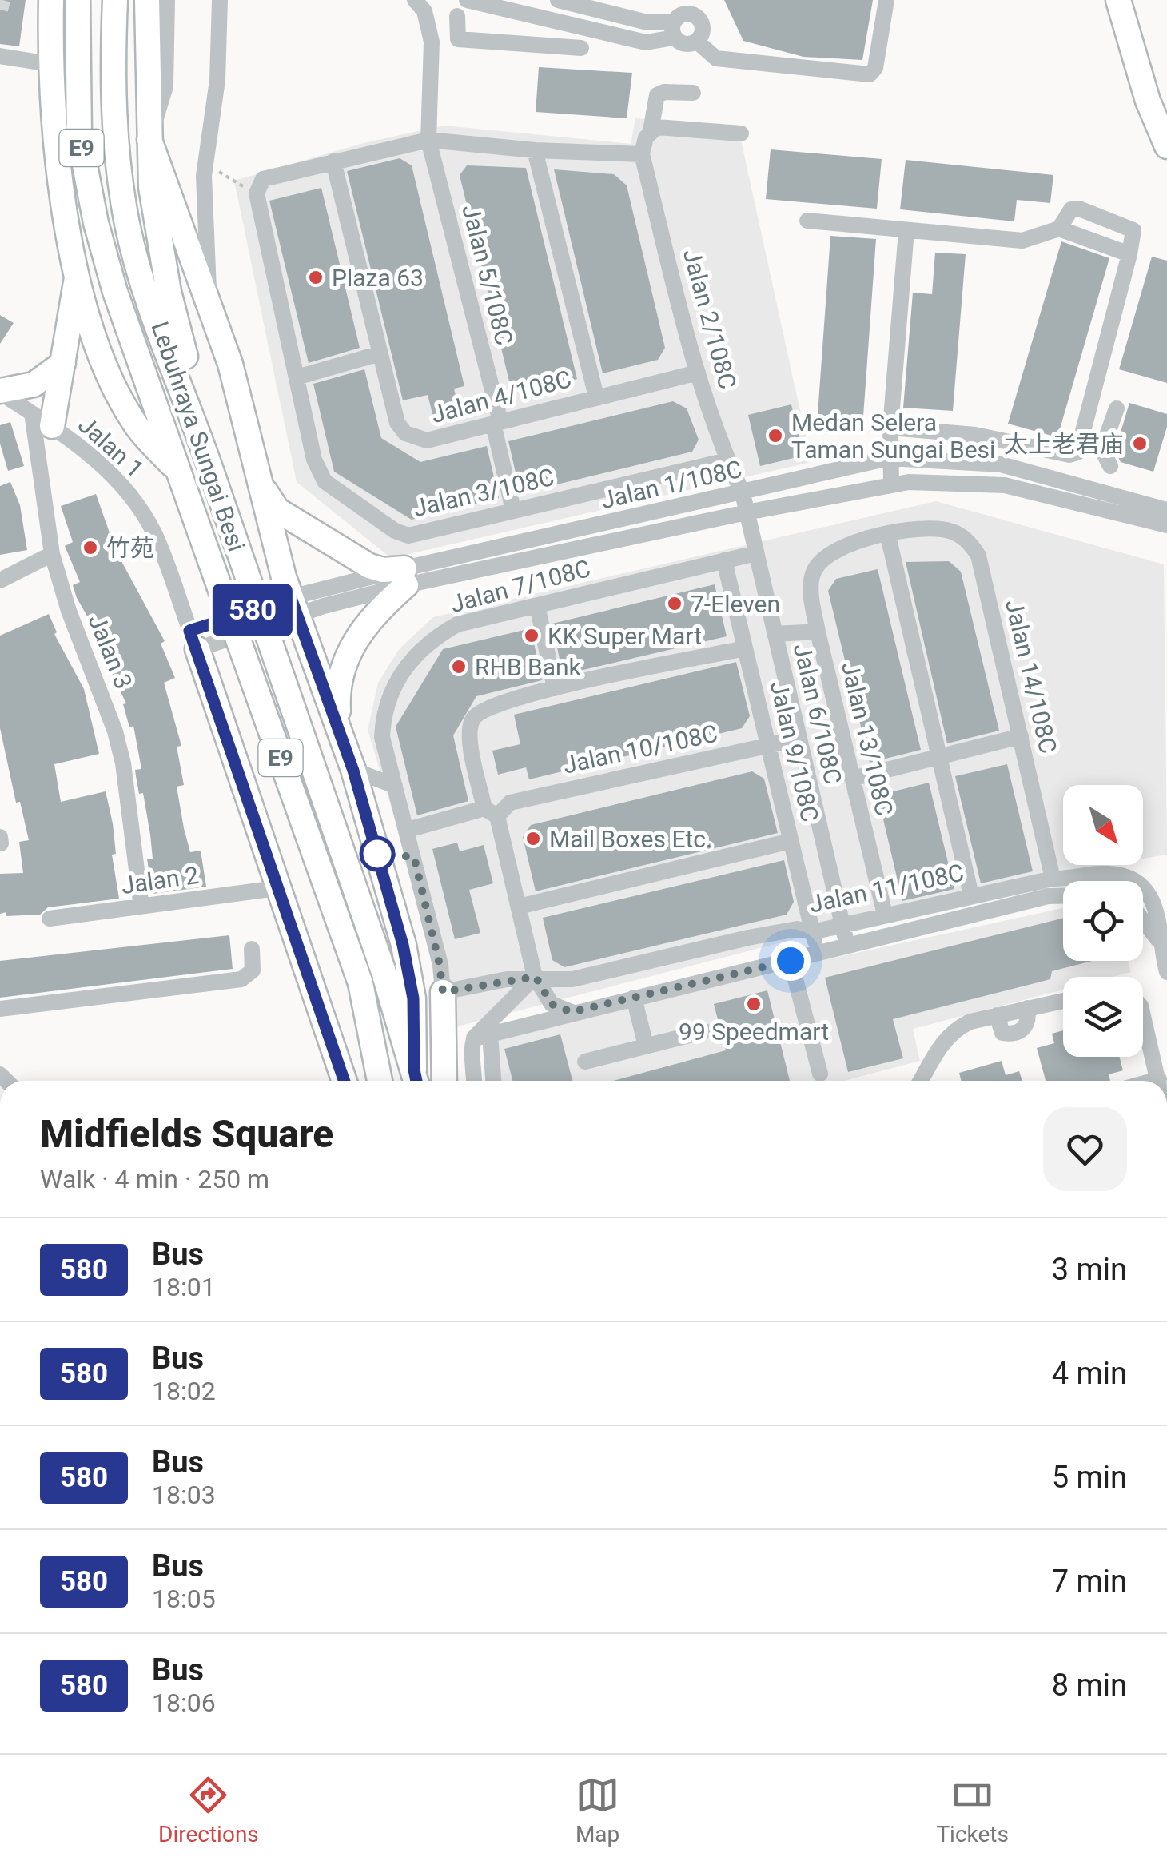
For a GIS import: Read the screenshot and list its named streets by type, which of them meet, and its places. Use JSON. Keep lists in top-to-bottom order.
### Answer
{
  "streets": {
    "highway": ["E9", "Lebuhraya Sungai Besi"],
    "street": [
      "Jalan 5/108C",
      "Jalan 2/108C",
      "Jalan 4/108C",
      "Jalan 1",
      "Jalan 1/108C",
      "Jalan 3/108C",
      "Jalan 7/108C",
      "Jalan 3",
      "Jalan 14/108C",
      "Jalan 6/108C",
      "Jalan 13/108C",
      "Jalan 10/108C",
      "Jalan 9/108C",
      "Jalan 2",
      "Jalan 11/108C"
    ]
  },
  "crossings": [
    ["Jalan 5/108C", "Jalan 4/108C"],
    ["Jalan 5/108C", "Jalan 3/108C"],
    ["Jalan 2/108C", "Jalan 4/108C"],
    ["Jalan 2/108C", "Jalan 1/108C"],
    ["Jalan 2/108C", "Jalan 3/108C"],
    ["Jalan 2/108C", "Jalan 6/108C"],
    ["Jalan 1", "Jalan 1/108C"],
    ["Jalan 1", "Jalan 3"],
    ["Jalan 1/108C", "Jalan 6/108C"],
    ["Jalan 7/108C", "Jalan 6/108C"],
    ["Jalan 7/108C", "Jalan 10/108C"],
    ["Jalan 7/108C", "Jalan 9/108C"],
    ["Jalan 7/108C", "Jalan 11/108C"],
    ["Jalan 3", "Jalan 2"],
    ["Jalan 14/108C", "Jalan 13/108C"],
    ["Jalan 14/108C", "Jalan 11/108C"],
    ["Jalan 6/108C", "Jalan 10/108C"],
    ["Jalan 6/108C", "Jalan 11/108C"],
    ["Jalan 13/108C", "Jalan 11/108C"],
    ["Jalan 10/108C", "Jalan 9/108C"],
    ["Jalan 9/108C", "Jalan 11/108C"]
  ],
  "places": [
    "Plaza 63",
    "Medan Selera Taman Sungai Besi",
    "太上老君庙",
    "竹苑",
    "7-Eleven",
    "KK Super Mart",
    "RHB Bank",
    "Mail Boxes Etc.",
    "99 Speedmart"
  ],
  "lines": ["bus line 580"],
  "north": "bottom right",
  "page": {
    "on_map": "580",
    "heading": ["Midfields Square", "Walk · 4 min · 250 m"],
    "list": [
      {
        "mark": "580",
        "name": "Bus",
        "note": "18:01",
        "value": "3 min"
      },
      {
        "mark": "580",
        "name": "Bus",
        "note": "18:02",
        "value": "4 min"
      },
      {
        "mark": "580",
        "name": "Bus",
        "note": "18:03",
        "value": "5 min"
      },
      {
        "mark": "580",
        "name": "Bus",
        "note": "18:05",
        "value": "7 min"
      },
      {
        "mark": "580",
        "name": "Bus",
        "note": "18:06",
        "value": "8 min"
      }
    ],
    "tabs": ["Directions", "Map", "Tickets"]
  }
}
